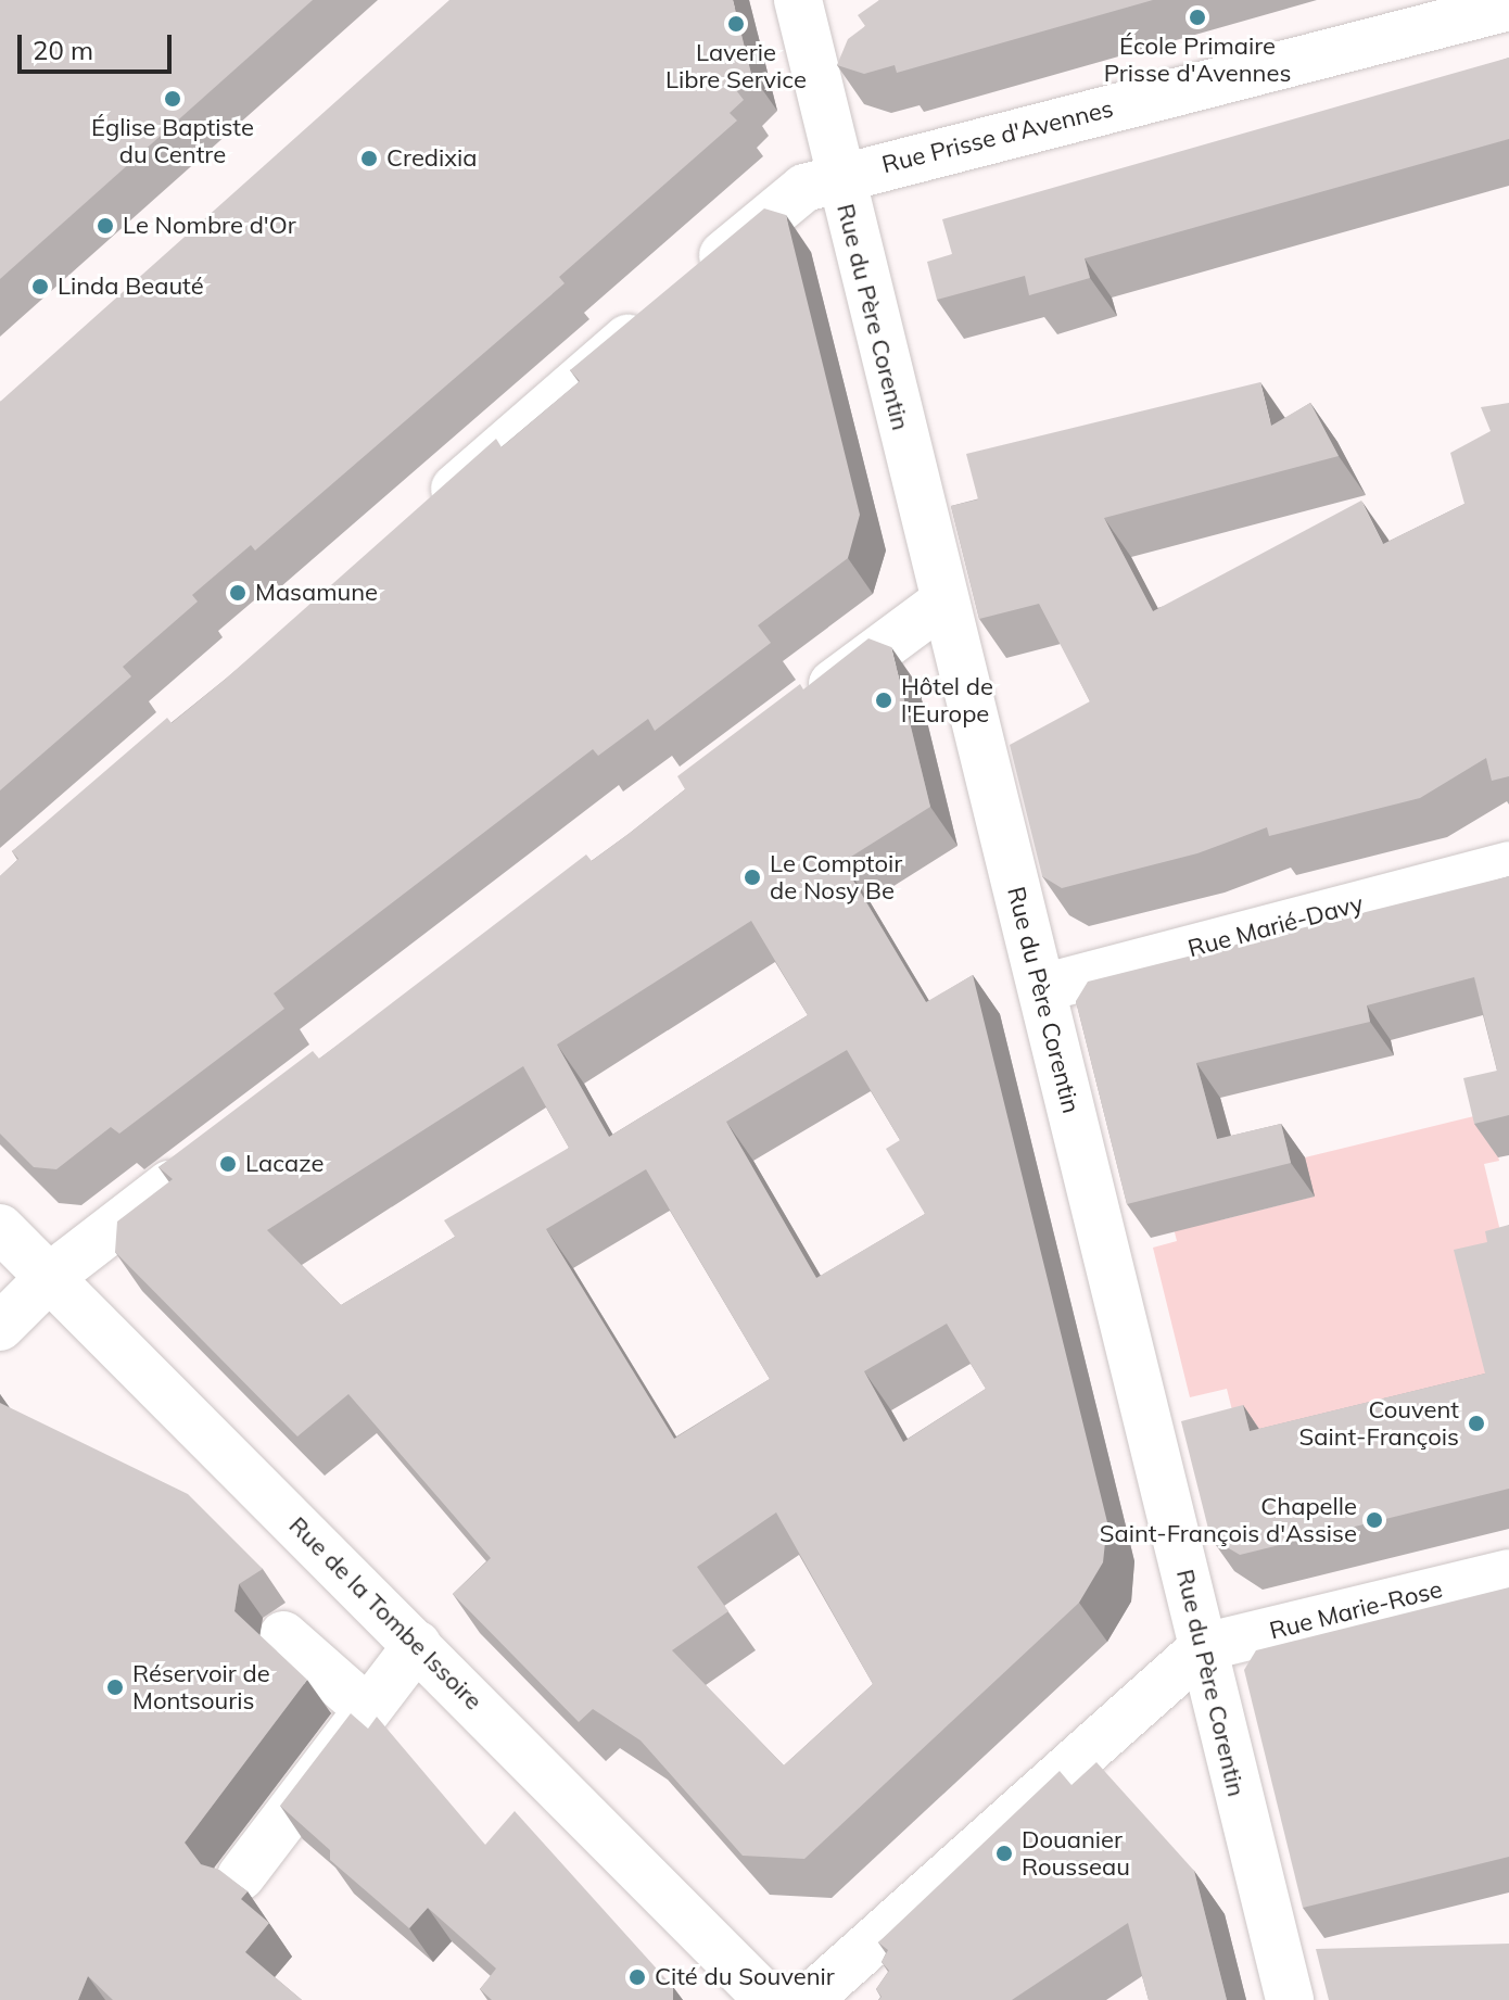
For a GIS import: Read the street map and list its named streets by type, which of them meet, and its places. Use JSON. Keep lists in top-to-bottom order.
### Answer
{
  "streets": {
    "street": [
      "Rue Prisse d'Avennes",
      "Rue du Père Corentin",
      "Rue Marié-Davy",
      "Rue Marie-Rose",
      "Rue de la Tombe Issoire"
    ]
  },
  "crossings": [
    ["Rue Prisse d'Avennes", "Rue du Père Corentin"],
    ["Rue du Père Corentin", "Rue Marié-Davy"],
    ["Rue du Père Corentin", "Rue Marie-Rose"]
  ],
  "places": [
    "École Primaire Prisse d'Avennes",
    "Laverie Libre Service",
    "Église Baptiste du Centre",
    "Credixia",
    "Le Nombre d'Or",
    "Linda Beauté",
    "Masamune",
    "Hôtel de l'Europe",
    "Le Comptoir de Nosy Be",
    "Lacaze",
    "Couvent Saint-François",
    "Chapelle Saint-François d'Assise",
    "Réservoir de Montsouris",
    "Douanier Rousseau",
    "Cité du Souvenir"
  ],
  "scale_bar": "20 m"
}
